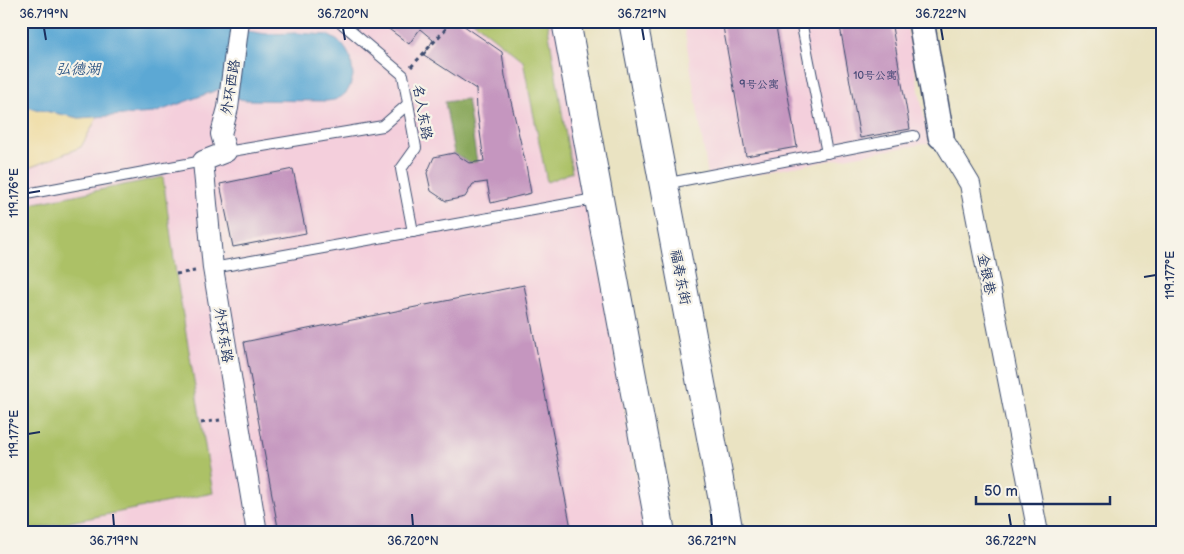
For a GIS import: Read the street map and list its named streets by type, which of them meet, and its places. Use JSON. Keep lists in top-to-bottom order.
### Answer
{
  "streets": {
    "main road": ["福寿东街"],
    "street": ["外环西路", "金银巷", "外环东路"],
    "lane": ["名人东路"]
  },
  "water": ["弘德湖"],
  "house_numbers": ["10号公寓", "9号公寓"],
  "scale_bar": "50 m",
  "coordinates": [
    "36.719°N",
    "36.720°N",
    "36.721°N",
    "36.722°N",
    "119.176°E",
    "119.177°E"
  ]
}
